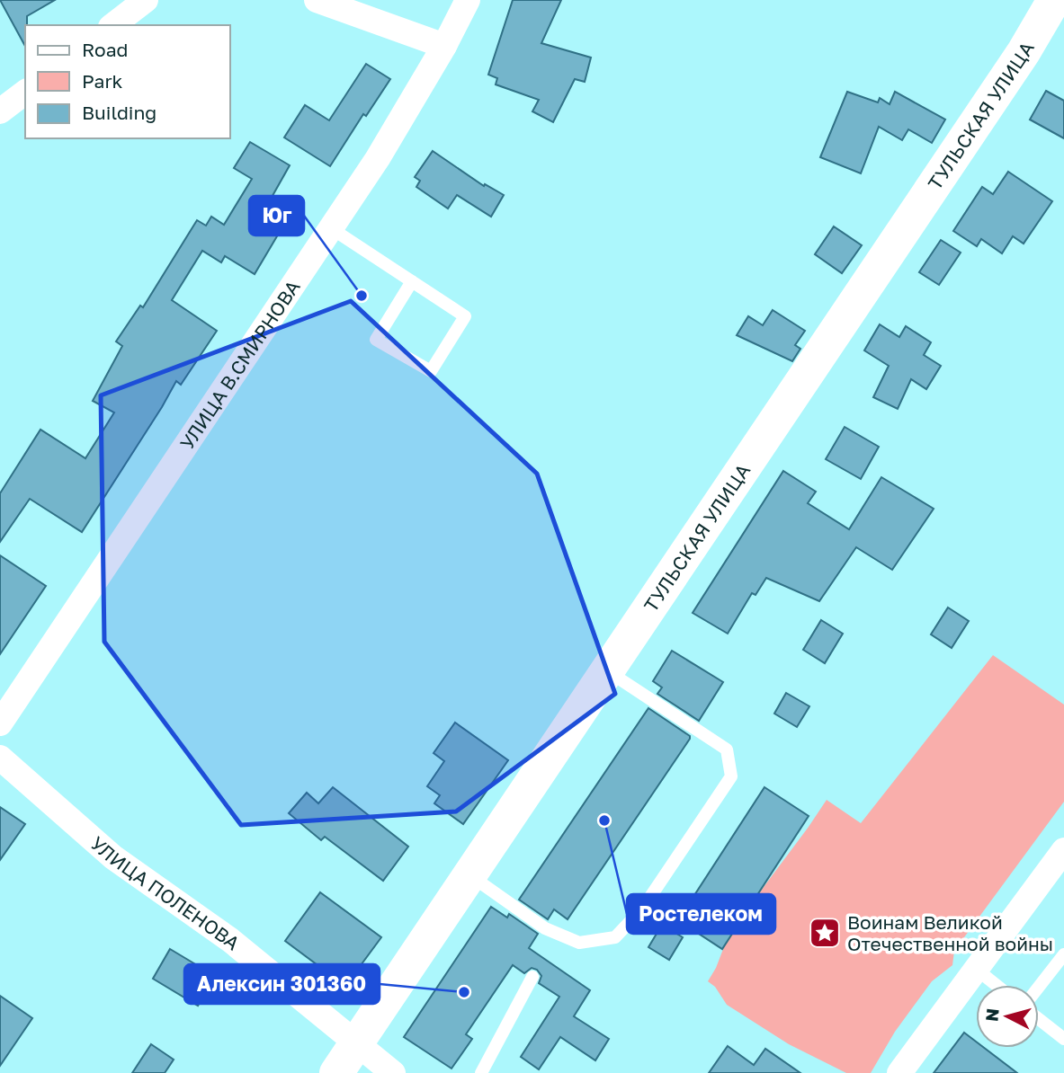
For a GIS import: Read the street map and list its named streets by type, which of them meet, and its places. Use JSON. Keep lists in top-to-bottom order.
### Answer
{
  "streets": {
    "main road": ["ТУЛЬСКАЯ УЛИЦА"],
    "street": ["УЛИЦА В.СМИРНОВА", "УЛИЦА ПОЛЕНОВА"]
  },
  "crossings": [
    ["ТУЛЬСКАЯ УЛИЦА", "УЛИЦА ПОЛЕНОВА"]
  ],
  "places": {
    "other": ["Юг", "Ростелеком", "Алексин 301360"],
    "place": ["Воинам Великой Отечественной войны"]
  },
  "legend": ["Road", "Park", "Building"],
  "north": "left"
}
